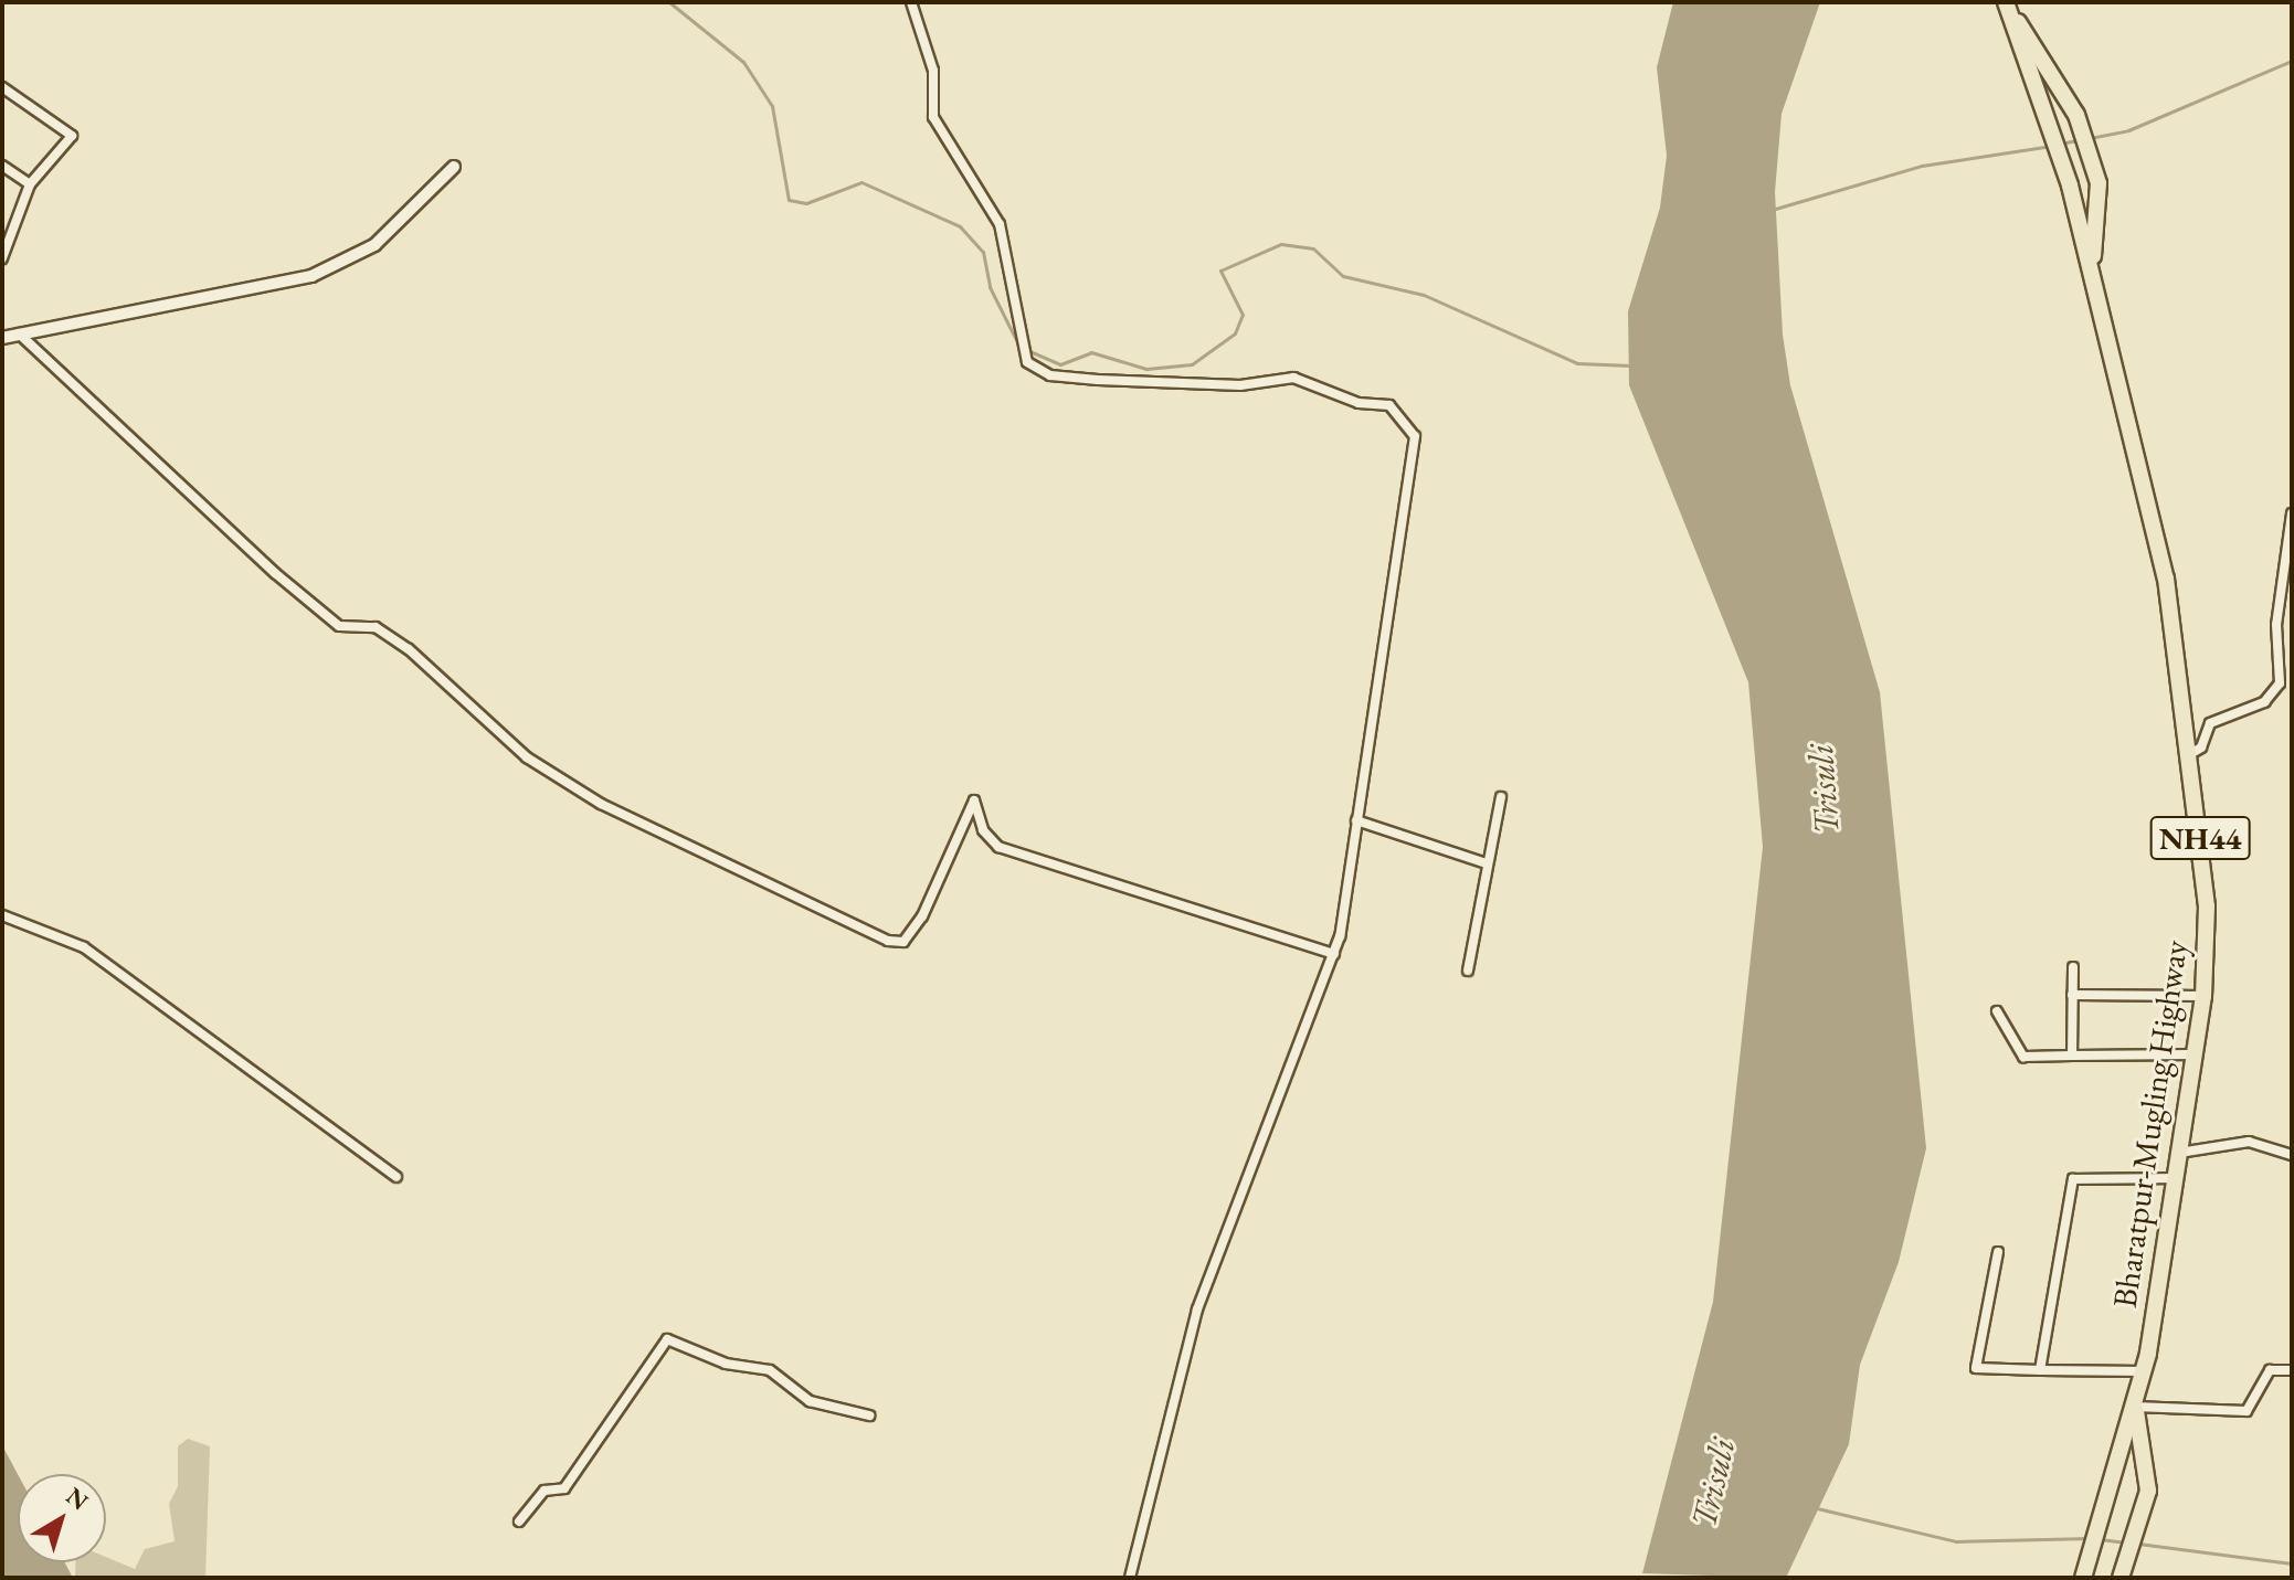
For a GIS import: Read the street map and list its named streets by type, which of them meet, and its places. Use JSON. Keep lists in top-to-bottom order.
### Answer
{
  "streets": {
    "highway": ["NH44", "Bharatpur-Mugling Highway"]
  },
  "water": ["Trisuli"],
  "north": "top right"
}
